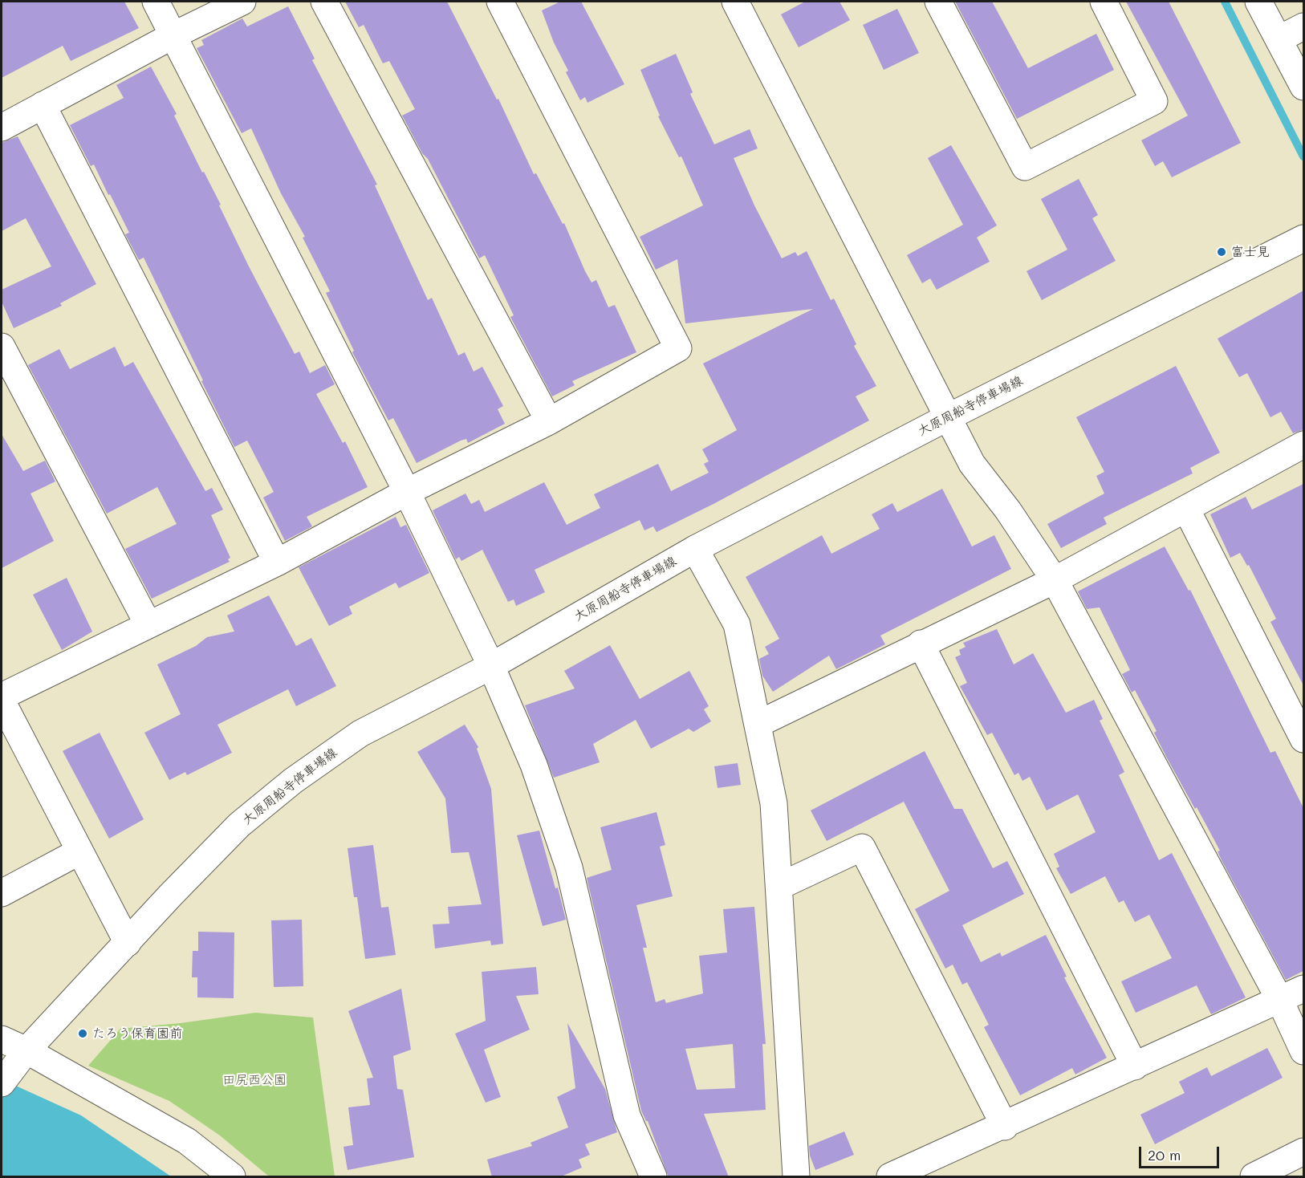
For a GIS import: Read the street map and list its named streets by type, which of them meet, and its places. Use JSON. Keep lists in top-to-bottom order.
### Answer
{
  "streets": {
    "street": ["大原周船寺停車場線"]
  },
  "parks": ["田尻西公園"],
  "places": ["富士見", "たろう保育園前"],
  "scale_bar": "20 m"
}
